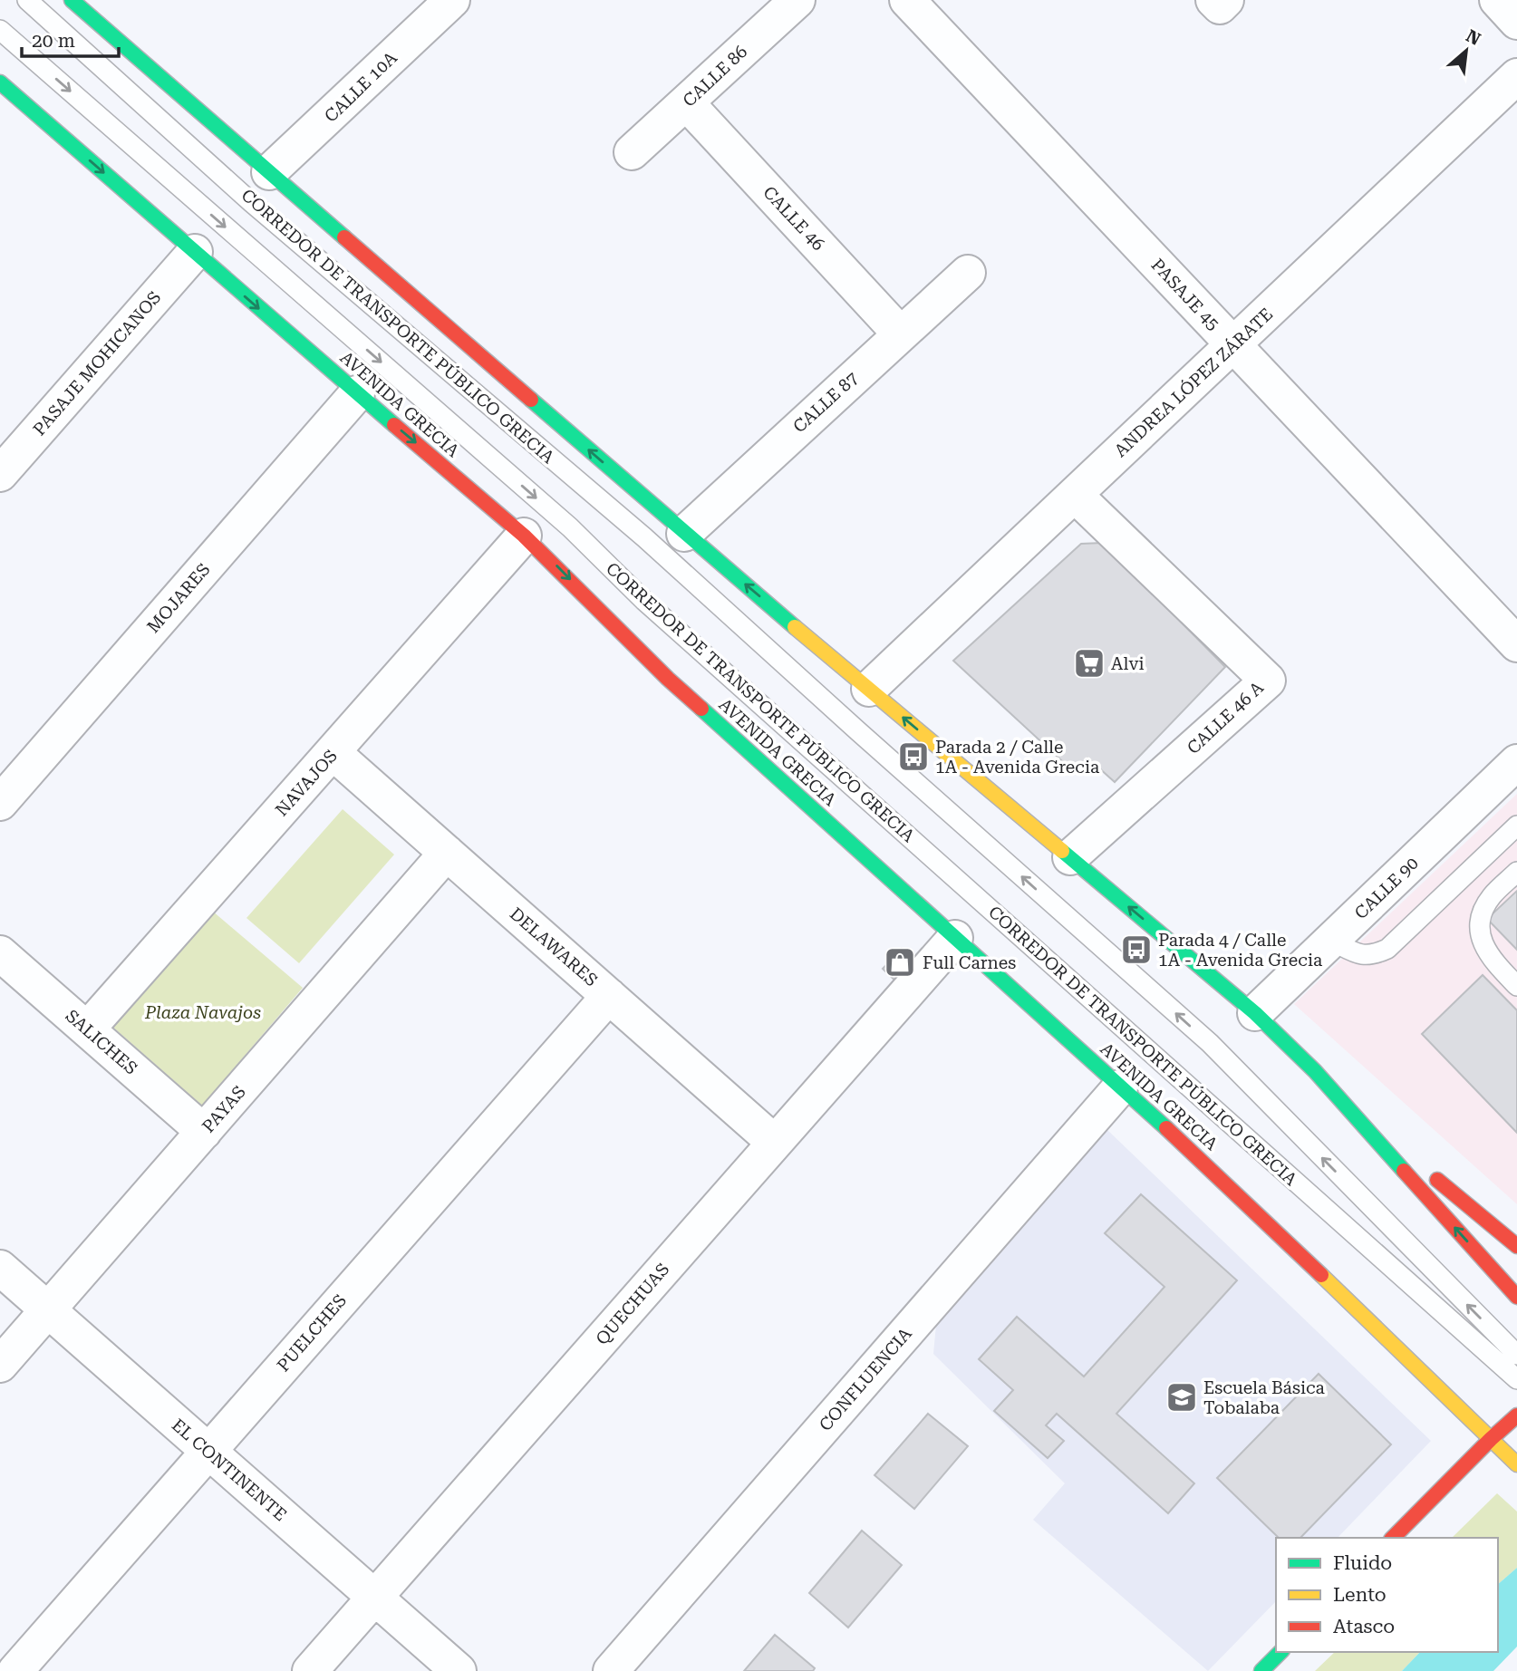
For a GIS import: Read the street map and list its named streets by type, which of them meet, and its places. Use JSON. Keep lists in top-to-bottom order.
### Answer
{
  "streets": {
    "main road": ["AVENIDA GRECIA"],
    "street": [
      "CALLE 86",
      "CALLE 10A",
      "CALLE 46",
      "PASAJE 45",
      "PASAJE MOHICANOS",
      "ANDREA LÓPEZ ZÁRATE",
      "CALLE 87",
      "MOJARES",
      "CALLE 46 A",
      "NAVAJOS",
      "CALLE 90",
      "DELAWARES",
      "SALICHES",
      "PAYAS",
      "QUECHUAS",
      "PUELCHES",
      "CONFLUENCIA",
      "EL CONTINENTE"
    ],
    "lane": ["CORREDOR DE TRANSPORTE PÚBLICO GRECIA"]
  },
  "crossings": [
    ["CALLE 86", "CALLE 46"],
    ["CALLE 46", "CALLE 87"],
    ["PASAJE 45", "ANDREA LÓPEZ ZÁRATE"],
    ["PASAJE MOHICANOS", "AVENIDA GRECIA"],
    ["ANDREA LÓPEZ ZÁRATE", "CALLE 46 A"],
    ["AVENIDA GRECIA", "MOJARES"],
    ["AVENIDA GRECIA", "NAVAJOS"],
    ["AVENIDA GRECIA", "QUECHUAS"],
    ["AVENIDA GRECIA", "CONFLUENCIA"],
    ["NAVAJOS", "DELAWARES"],
    ["NAVAJOS", "SALICHES"],
    ["DELAWARES", "PAYAS"],
    ["DELAWARES", "QUECHUAS"],
    ["DELAWARES", "PUELCHES"],
    ["SALICHES", "PAYAS"],
    ["PAYAS", "EL CONTINENTE"],
    ["QUECHUAS", "EL CONTINENTE"],
    ["PUELCHES", "EL CONTINENTE"]
  ],
  "one_way": ["AVENIDA GRECIA"],
  "parks": ["Plaza Navajos"],
  "places": {
    "supermarket": ["Alvi"],
    "bus stop": ["Parada 2 / Calle 1A - Avenida Grecia", "Parada 4 / Calle 1A - Avenida Grecia"],
    "shop": ["Full Carnes"],
    "school or university": ["Escuela Básica Tobalaba"]
  },
  "legend": ["Fluido", "Lento", "Atasco"],
  "scale_bar": "20 m",
  "north": "top right"
}
